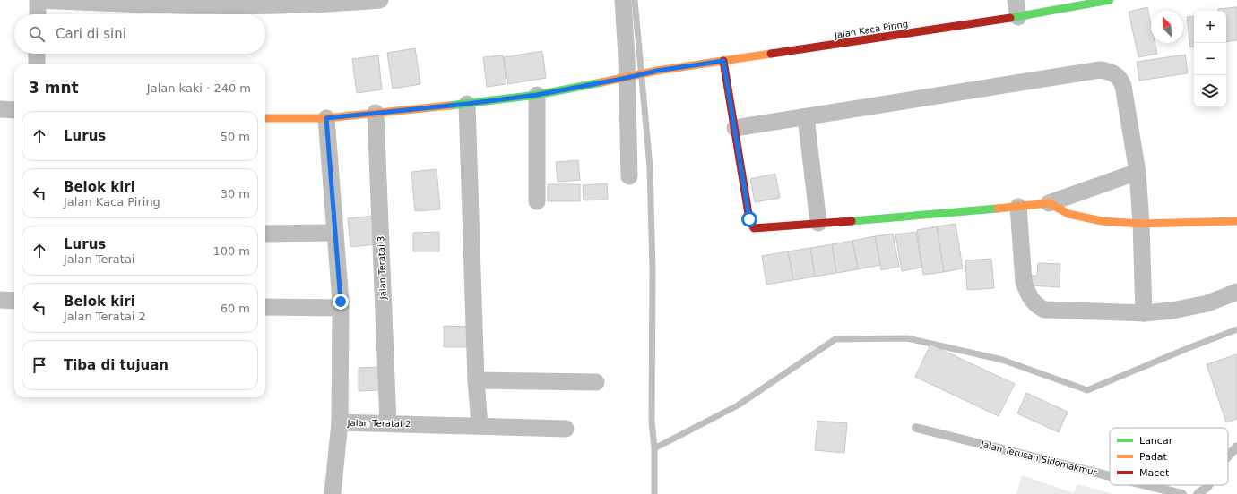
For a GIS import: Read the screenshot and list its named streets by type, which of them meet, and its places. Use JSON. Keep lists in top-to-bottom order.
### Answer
{
  "streets": {
    "street": ["Jalan Kaca Piring", "Jalan Teratai 3", "Jalan Teratai 2"],
    "lane": ["Jalan Terusan Sidomakmur"]
  },
  "crossings": [
    ["Jalan Kaca Piring", "Jalan Teratai 3"],
    ["Jalan Kaca Piring", "Jalan Teratai 2"],
    ["Jalan Teratai 3", "Jalan Teratai 2"]
  ],
  "legend": ["Lancar", "Padat", "Macet"],
  "north": "top left",
  "page": {
    "map_buttons": ["+", "−"],
    "search": "Cari di sini",
    "heading": ["3 mnt", "Jalan kaki · 240 m"],
    "list": [
      ["Lurus", "50 m"],
      ["Belok kiri", "Jalan Kaca Piring", "30 m"],
      ["Lurus", "Jalan Teratai", "100 m"],
      ["Belok kiri", "Jalan Teratai 2", "60 m"],
      "Tiba di tujuan"
    ]
  }
}
